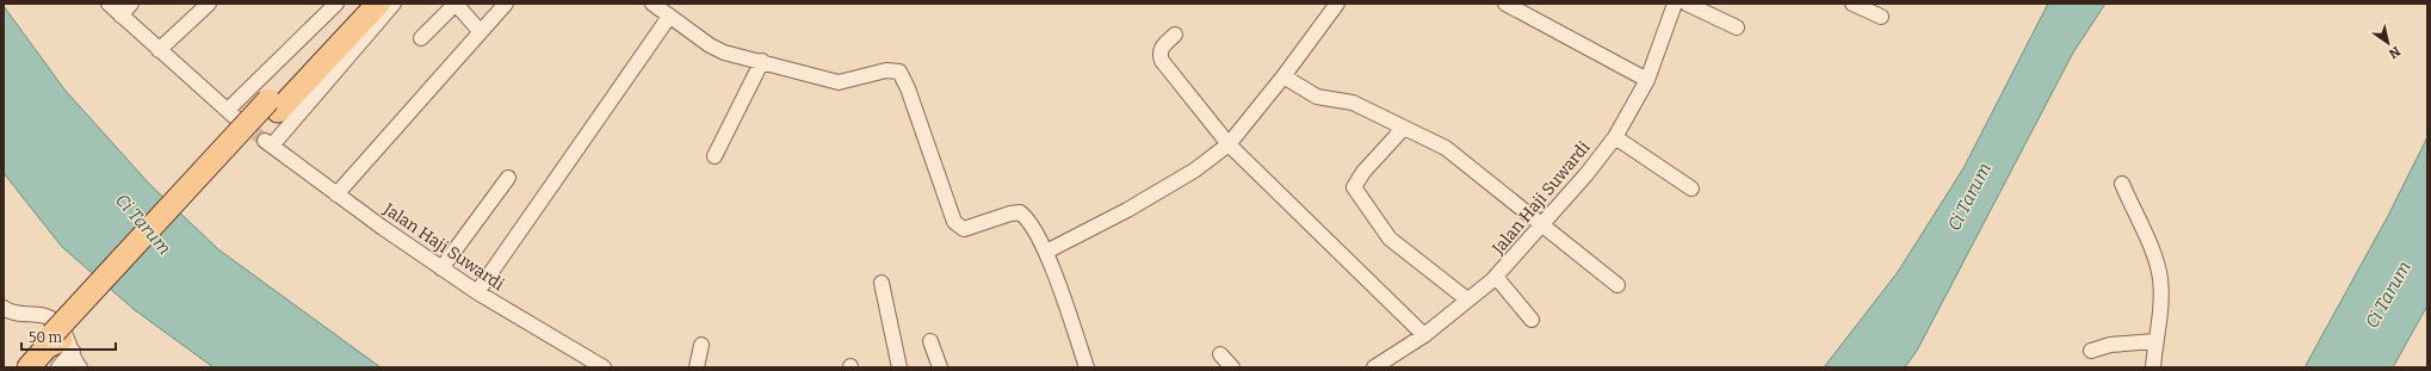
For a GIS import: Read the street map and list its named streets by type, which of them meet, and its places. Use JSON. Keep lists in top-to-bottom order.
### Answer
{
  "streets": {
    "street": ["Jalan Haji Suwardi"]
  },
  "water": ["Ci Tarum"],
  "scale_bar": "50 m",
  "north": "bottom right"
}
